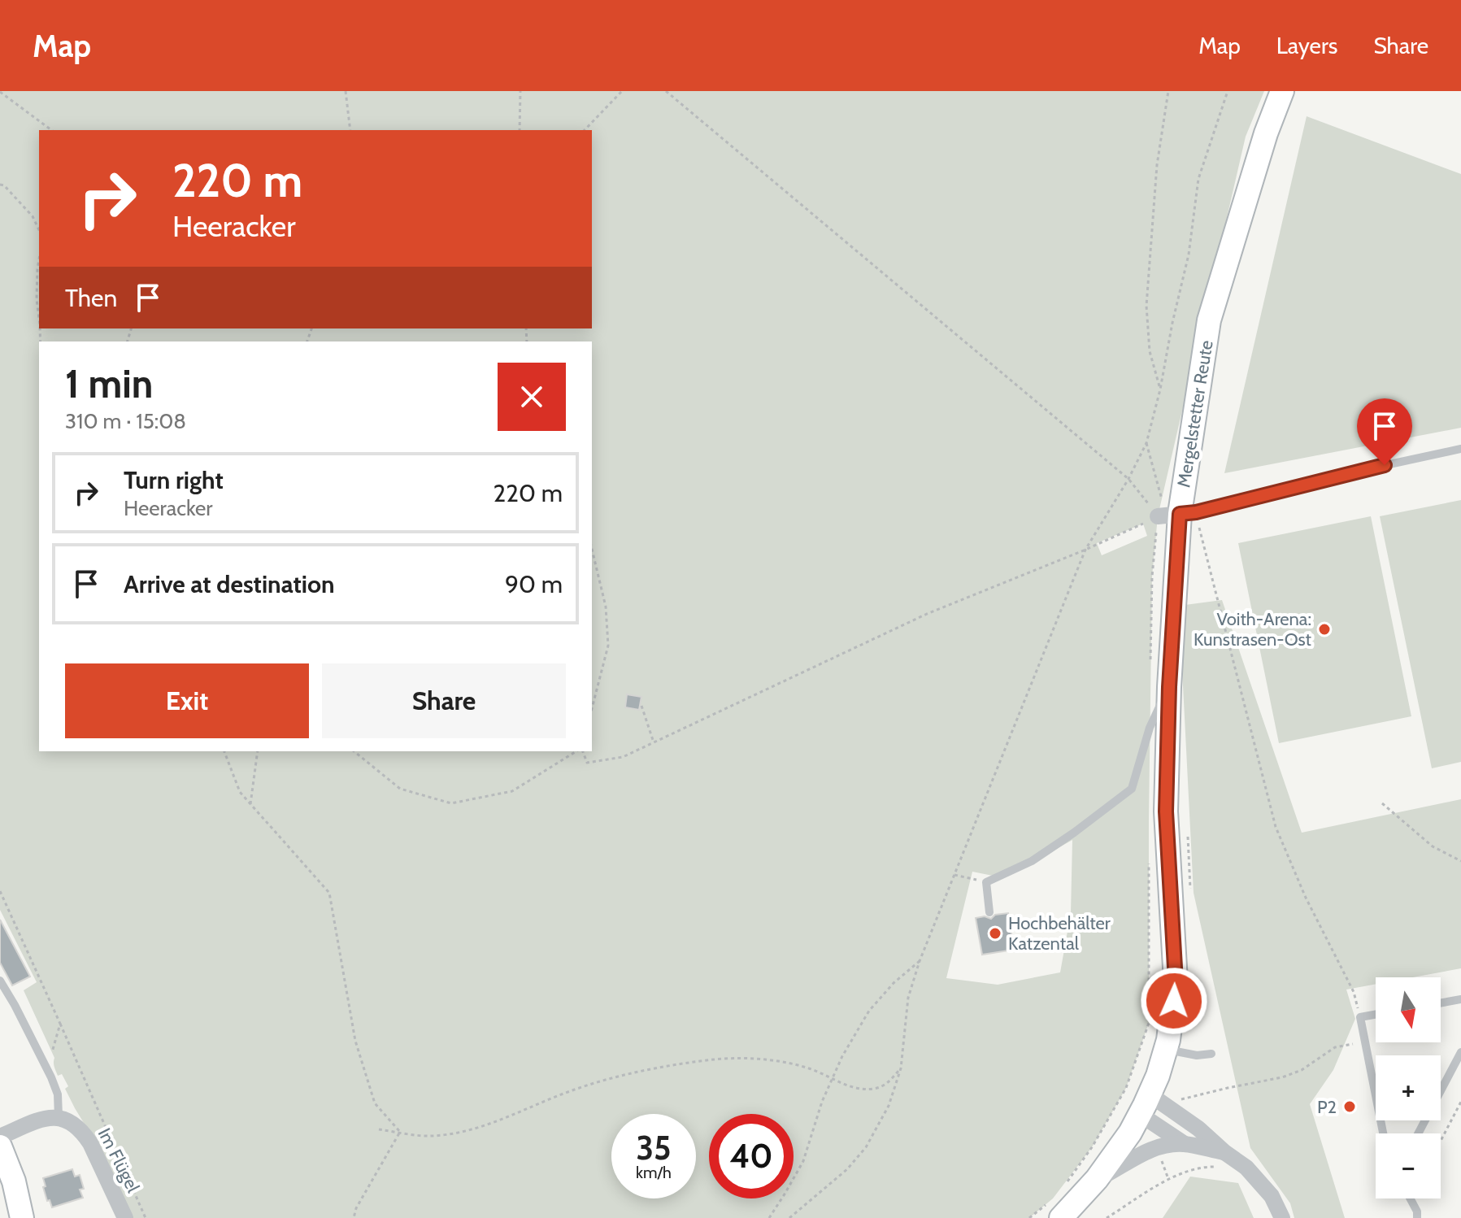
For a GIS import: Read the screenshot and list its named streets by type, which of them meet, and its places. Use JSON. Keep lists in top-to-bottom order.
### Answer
{
  "streets": {
    "street": ["Mergelstetter Reute", "Im Flügel"]
  },
  "places": ["Voith-Arena: Kunstrasen-Ost", "Hochbehälter Katzental", "P2"],
  "north": "bottom",
  "page": {
    "header": "Map",
    "nav": ["Map", "Layers", "Share"],
    "turn": ["220 m", "Heeracker"],
    "then": "Then",
    "heading": ["1 min", "310 m · 15:08"],
    "list": [
      {
        "name": "Turn right",
        "note": "Heeracker",
        "value": "220 m"
      },
      {
        "name": "Arrive at destination",
        "value": "90 m"
      }
    ],
    "buttons": ["Exit", "Share"],
    "map_buttons": ["+", "−"],
    "speed": "35 km/h",
    "limit": "40"
  }
}
